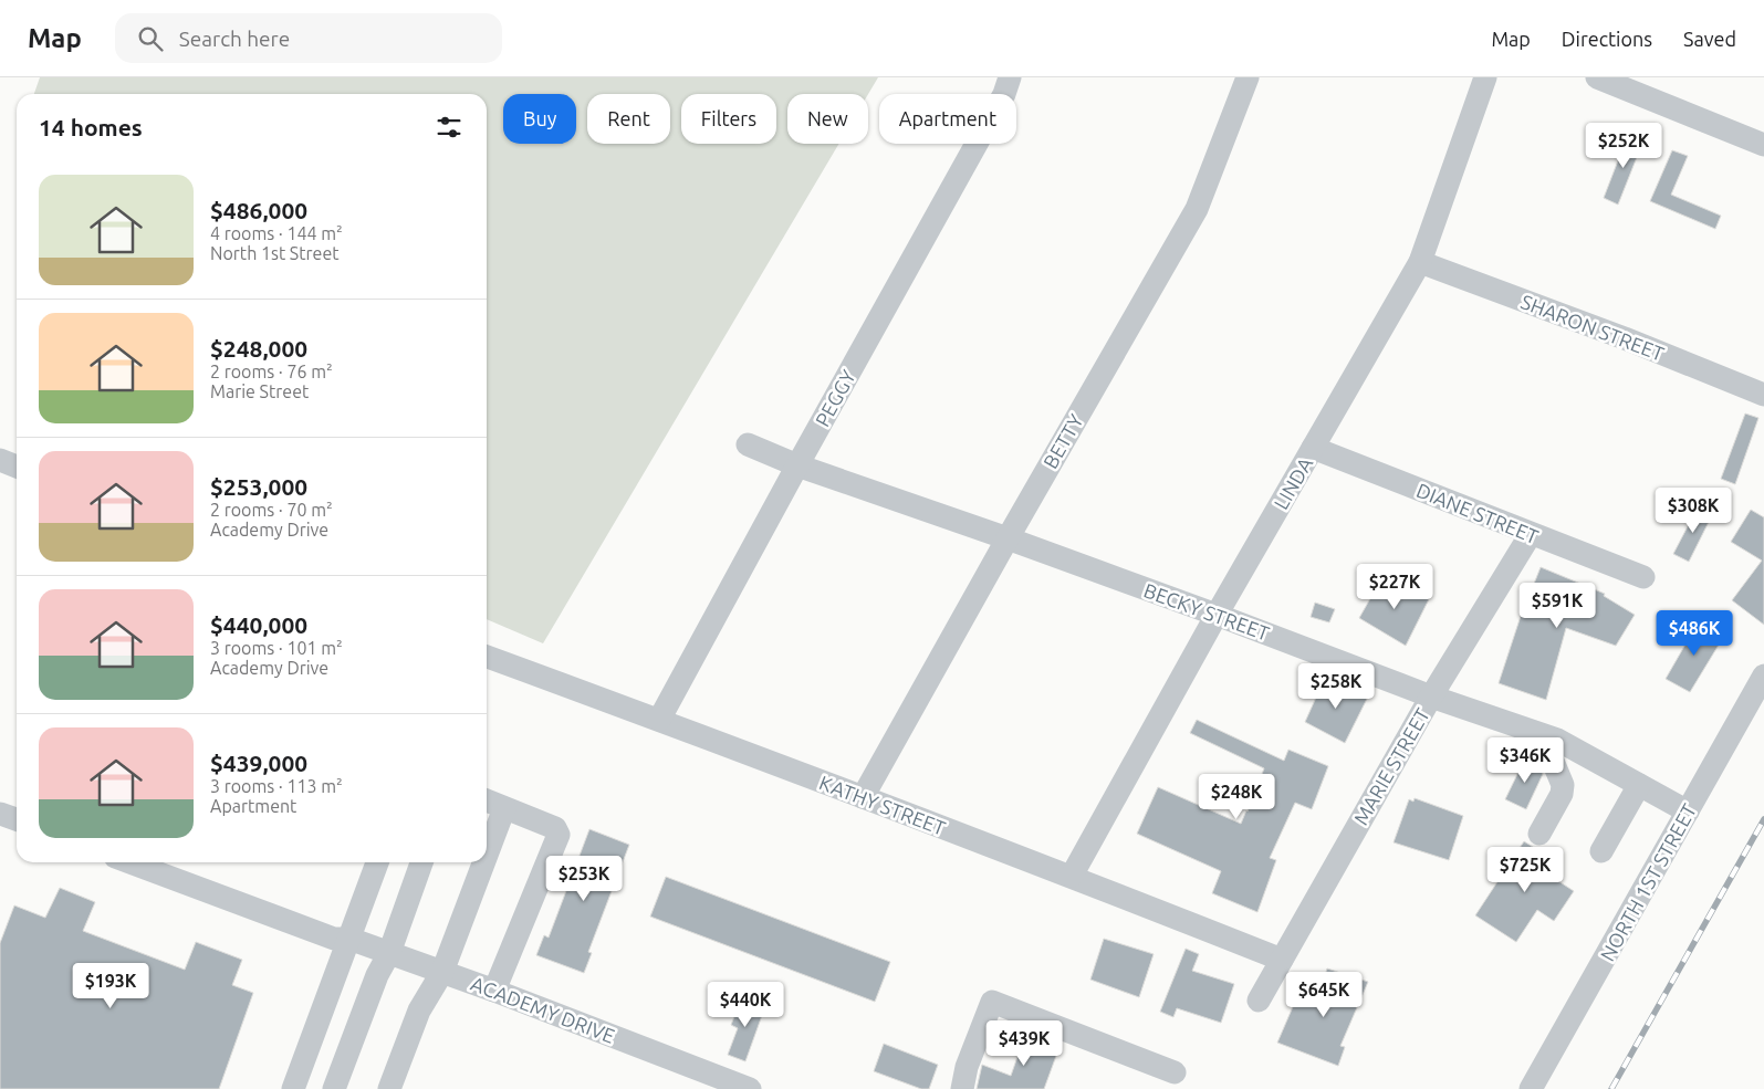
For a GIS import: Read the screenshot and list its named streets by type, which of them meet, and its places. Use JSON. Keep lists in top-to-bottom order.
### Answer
{
  "streets": {
    "street": [
      "SHARON STREET",
      "PEGGY",
      "BETTY",
      "LINDA",
      "DIANE STREET",
      "BECKY STREET",
      "MARIE STREET",
      "KATHY STREET",
      "NORTH 1ST STREET",
      "ACADEMY DRIVE"
    ]
  },
  "crossings": [
    ["SHARON STREET", "LINDA"],
    ["PEGGY", "BECKY STREET"],
    ["PEGGY", "KATHY STREET"],
    ["BETTY", "BECKY STREET"],
    ["BETTY", "KATHY STREET"],
    ["LINDA", "DIANE STREET"],
    ["LINDA", "BECKY STREET"],
    ["LINDA", "KATHY STREET"],
    ["DIANE STREET", "MARIE STREET"],
    ["BECKY STREET", "MARIE STREET"],
    ["BECKY STREET", "NORTH 1ST STREET"],
    ["MARIE STREET", "KATHY STREET"]
  ],
  "page": {
    "header": "Map",
    "search": "Search here",
    "nav": ["Map", "Directions", "Saved"],
    "chip": [
      "Buy",
      "Rent",
      "Filters",
      "New",
      "Apartment"
    ],
    "heading": "14 homes",
    "price": [
      "$252K",
      "$308K",
      "$227K",
      "$591K",
      "$486K",
      "$258K",
      "$346K",
      "$248K",
      "$725K",
      "$253K",
      "$193K",
      "$645K",
      "$440K",
      "$439K"
    ],
    "list": [
      {
        "name": "$486,000",
        "note": "4 rooms · 144 m² · North 1st Street"
      },
      {
        "name": "$248,000",
        "note": "2 rooms · 76 m² · Marie Street"
      },
      {
        "name": "$253,000",
        "note": "2 rooms · 70 m² · Academy Drive"
      },
      {
        "name": "$440,000",
        "note": "3 rooms · 101 m² · Academy Drive"
      },
      {
        "name": "$439,000",
        "note": "3 rooms · 113 m² · Apartment"
      }
    ]
  }
}
